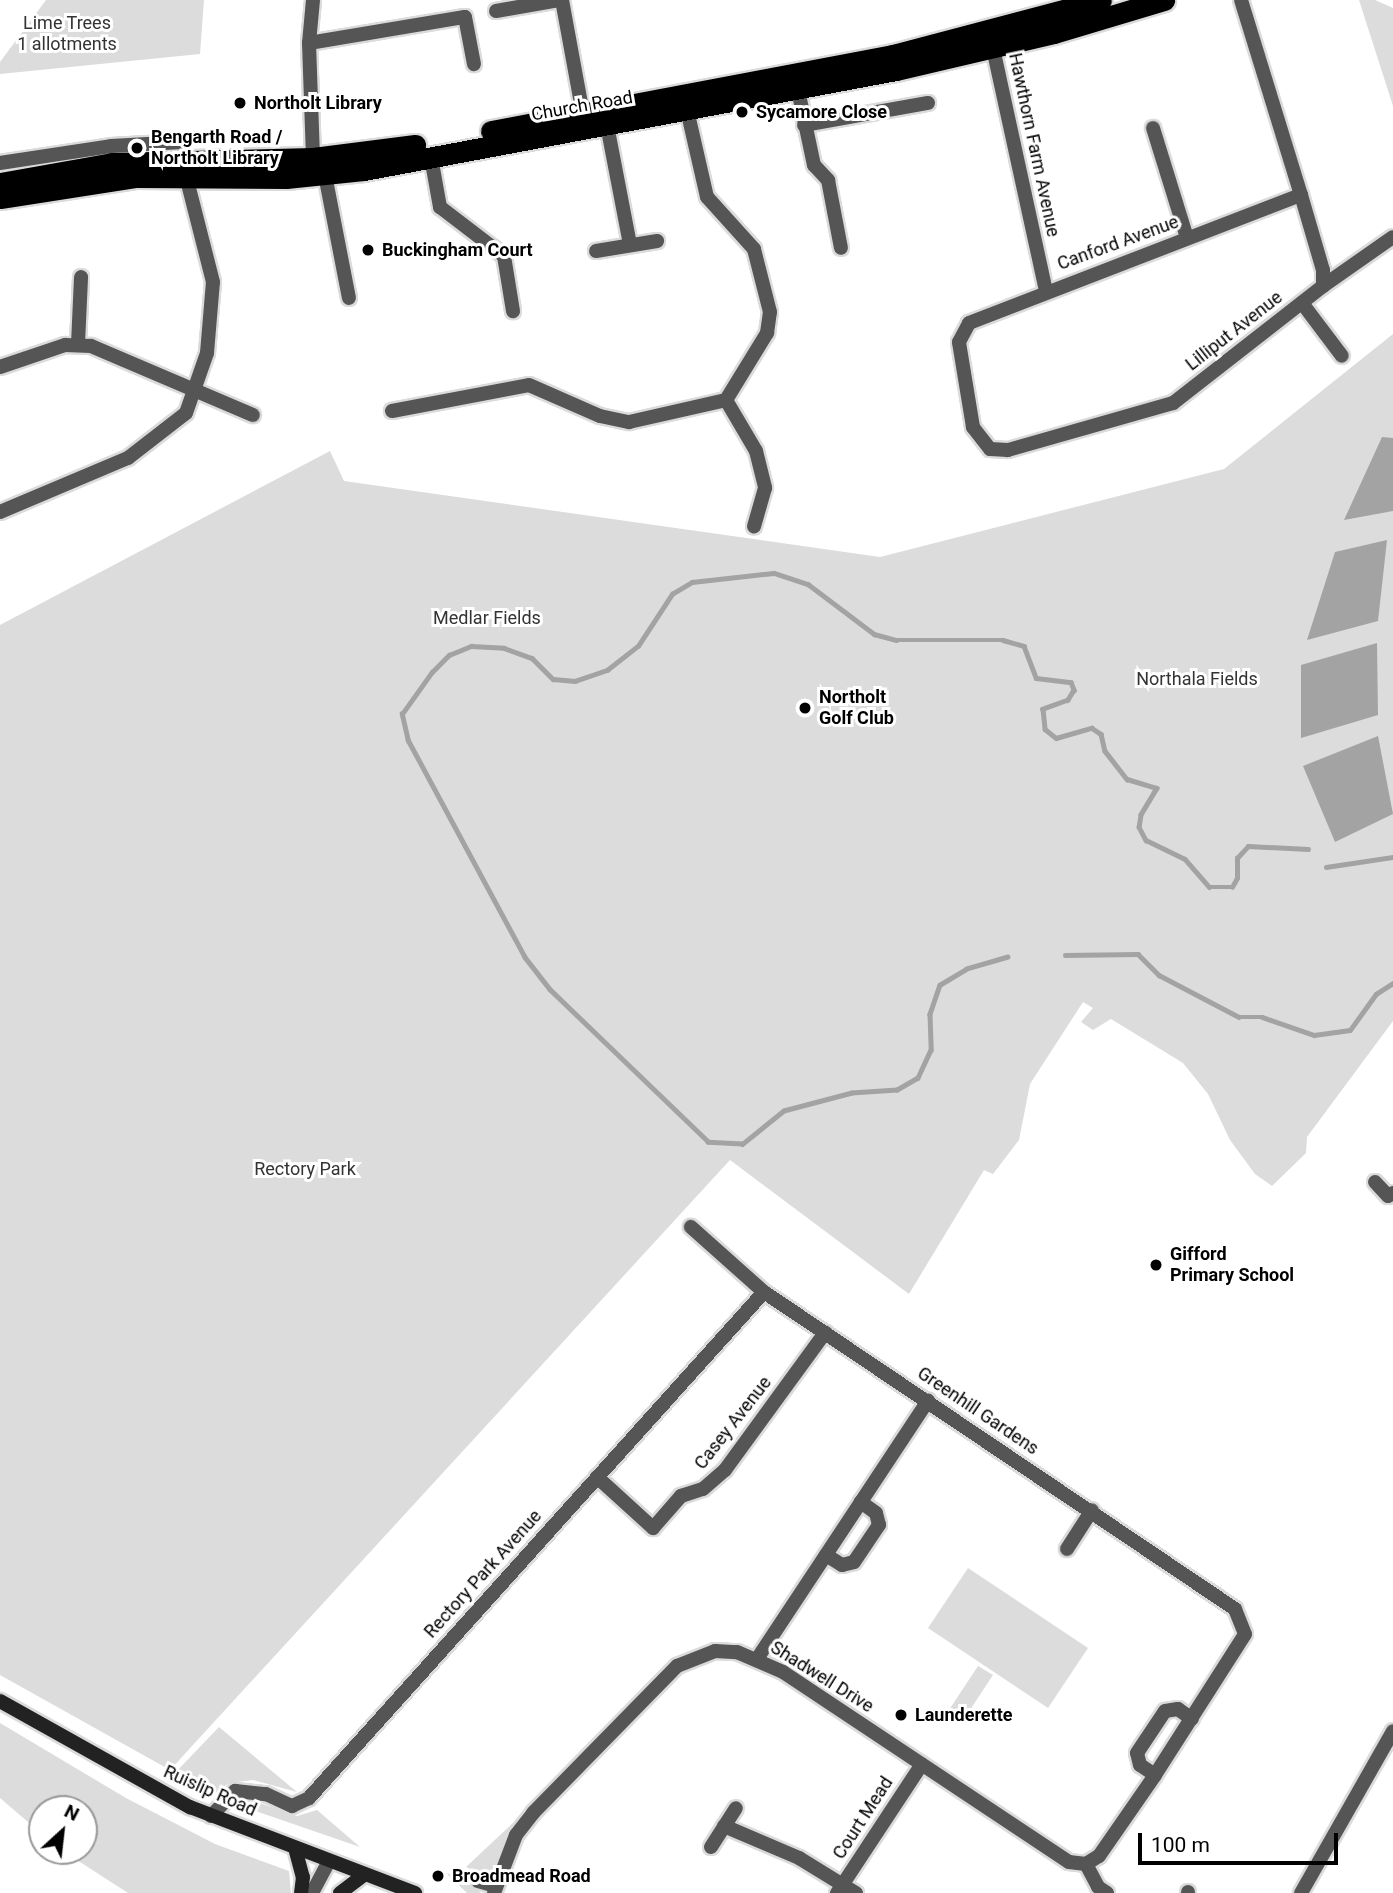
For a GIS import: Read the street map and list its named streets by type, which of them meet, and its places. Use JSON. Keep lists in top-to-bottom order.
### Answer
{
  "streets": {
    "highway": ["Church Road"],
    "main road": ["Ruislip Road"],
    "street": [
      "Hawthorn Farm Avenue",
      "Canford Avenue",
      "Lilliput Avenue",
      "Greenhill Gardens",
      "Casey Avenue",
      "Rectory Park Avenue",
      "Shadwell Drive",
      "Court Mead"
    ]
  },
  "crossings": [
    ["Church Road", "Hawthorn Farm Avenue"],
    ["Hawthorn Farm Avenue", "Canford Avenue"],
    ["Canford Avenue", "Lilliput Avenue"],
    ["Greenhill Gardens", "Casey Avenue"],
    ["Greenhill Gardens", "Rectory Park Avenue"],
    ["Casey Avenue", "Rectory Park Avenue"],
    ["Rectory Park Avenue", "Ruislip Road"],
    ["Shadwell Drive", "Court Mead"]
  ],
  "parks": [
    "Lime Trees 1 allotments",
    "Medlar Fields",
    "Northala Fields",
    "Rectory Park"
  ],
  "places": [
    "Northolt Library",
    "Sycamore Close",
    "Bengarth Road / Northolt Library",
    "Buckingham Court",
    "Northolt Golf Club",
    "Gifford Primary School",
    "Launderette",
    "Broadmead Road"
  ],
  "scale_bar": "100 m",
  "north": "top right"
}
